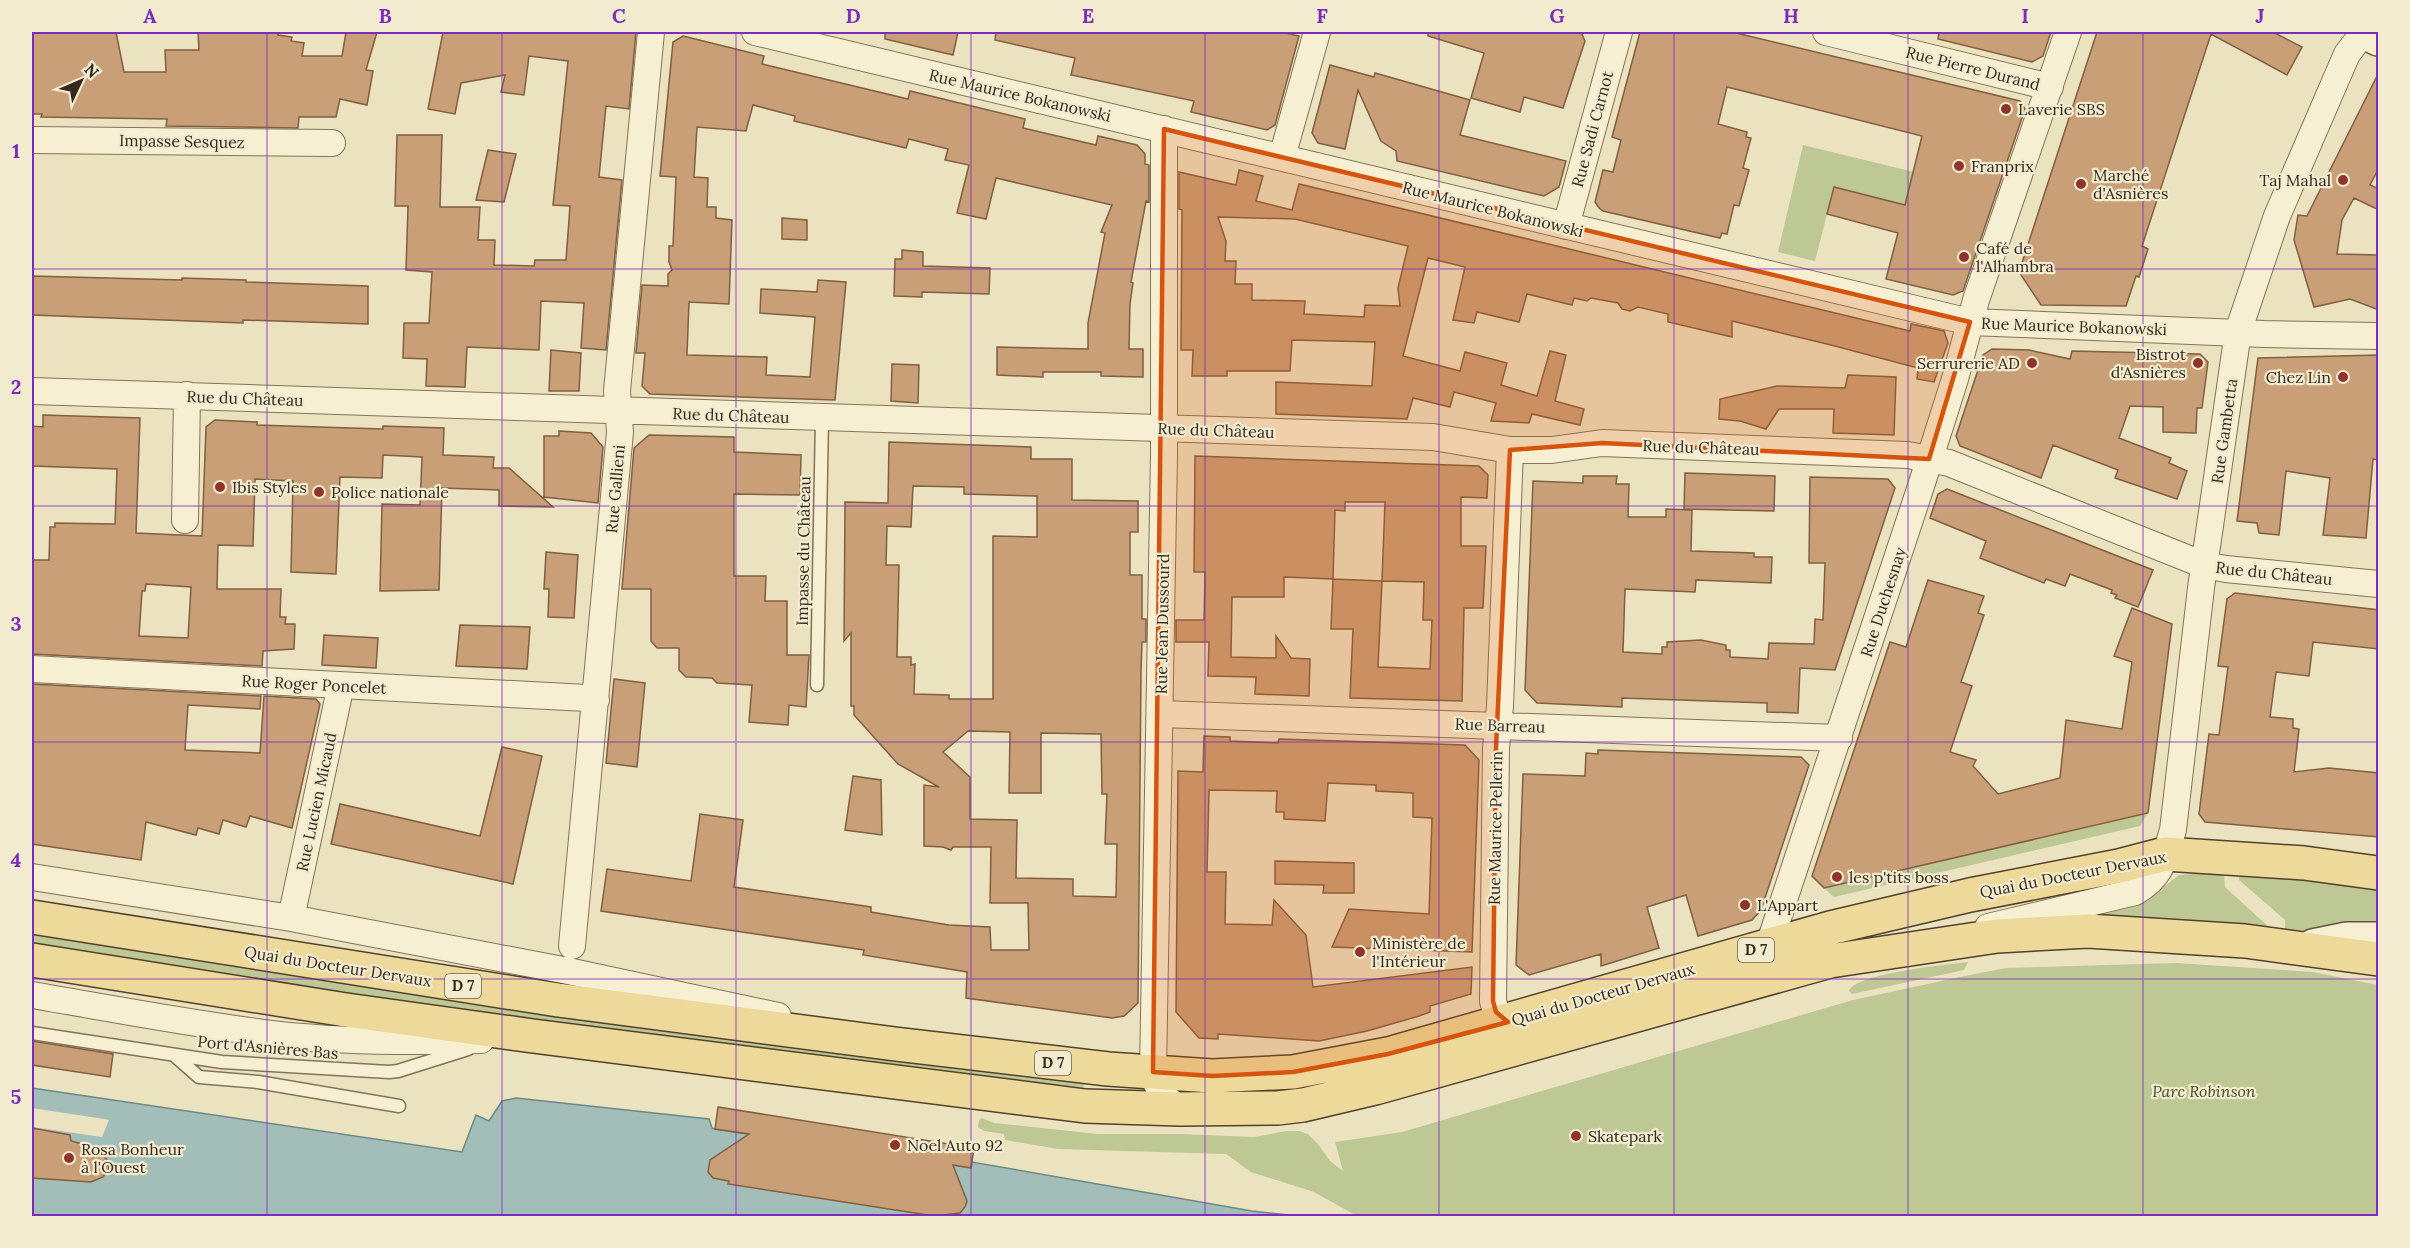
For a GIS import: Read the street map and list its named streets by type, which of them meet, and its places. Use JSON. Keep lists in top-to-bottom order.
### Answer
{
  "streets": {
    "main road": ["Quai du Docteur Dervaux", "D 7"],
    "street": [
      "Rue Pierre Durand",
      "Rue Maurice Bokanowski",
      "Rue Sadi Carnot",
      "Impasse Sesquez",
      "Rue du Château",
      "Rue Gambetta",
      "Rue Gallieni",
      "Rue Duchesnay",
      "Rue Jean Dussourd",
      "Rue Roger Poncelet",
      "Rue Barreau",
      "Rue Lucien Micaud",
      "Rue Maurice Pellerin"
    ],
    "lane": ["Impasse du Château", "Port d'Asnières Bas"]
  },
  "crossings": [
    ["Rue Pierre Durand", "Rue Duchesnay"],
    ["Rue Maurice Bokanowski", "Rue Sadi Carnot"],
    ["Rue Maurice Bokanowski", "Rue Gambetta"],
    ["Rue Maurice Bokanowski", "Rue Duchesnay"],
    ["Rue Maurice Bokanowski", "Rue Jean Dussourd"],
    ["Rue du Château", "Rue Gambetta"],
    ["Rue du Château", "Rue Gallieni"],
    ["Rue du Château", "Impasse du Château"],
    ["Rue du Château", "Rue Duchesnay"],
    ["Rue du Château", "Rue Jean Dussourd"],
    ["Rue du Château", "Rue Maurice Pellerin"],
    ["Rue Gambetta", "Quai du Docteur Dervaux"],
    ["Rue Gambetta", "D 7"],
    ["Rue Gallieni", "Rue Roger Poncelet"],
    ["Rue Gallieni", "Quai du Docteur Dervaux"],
    ["Rue Duchesnay", "Rue Barreau"],
    ["Rue Duchesnay", "Quai du Docteur Dervaux"],
    ["Rue Jean Dussourd", "Rue Barreau"],
    ["Rue Jean Dussourd", "Quai du Docteur Dervaux"],
    ["Rue Jean Dussourd", "D 7"],
    ["Rue Roger Poncelet", "Rue Lucien Micaud"],
    ["Rue Barreau", "Rue Maurice Pellerin"],
    ["Rue Lucien Micaud", "Quai du Docteur Dervaux"],
    ["Rue Maurice Pellerin", "Quai du Docteur Dervaux"]
  ],
  "parks": ["Parc Robinson"],
  "places": [
    "Laverie SBS",
    "Franprix",
    "Taj Mahal",
    "Marché d'Asnières",
    "Café de l'Alhambra",
    "Serrurerie AD",
    "Bistrot d'Asnières",
    "Chez Lin",
    "Ibis Styles",
    "Police nationale",
    "les p'tits boss",
    "L'Appart",
    "Ministère de l'Intérieur",
    "Skatepark",
    "Noel Auto 92",
    "Rosa Bonheur à l'Ouest"
  ],
  "north": "top right",
  "grid": {
    "columns": [
      "A",
      "B",
      "C",
      "D",
      "E",
      "F",
      "G",
      "H",
      "I",
      "J"
    ],
    "rows": [
      "1",
      "2",
      "3",
      "4",
      "5"
    ]
  }
}
